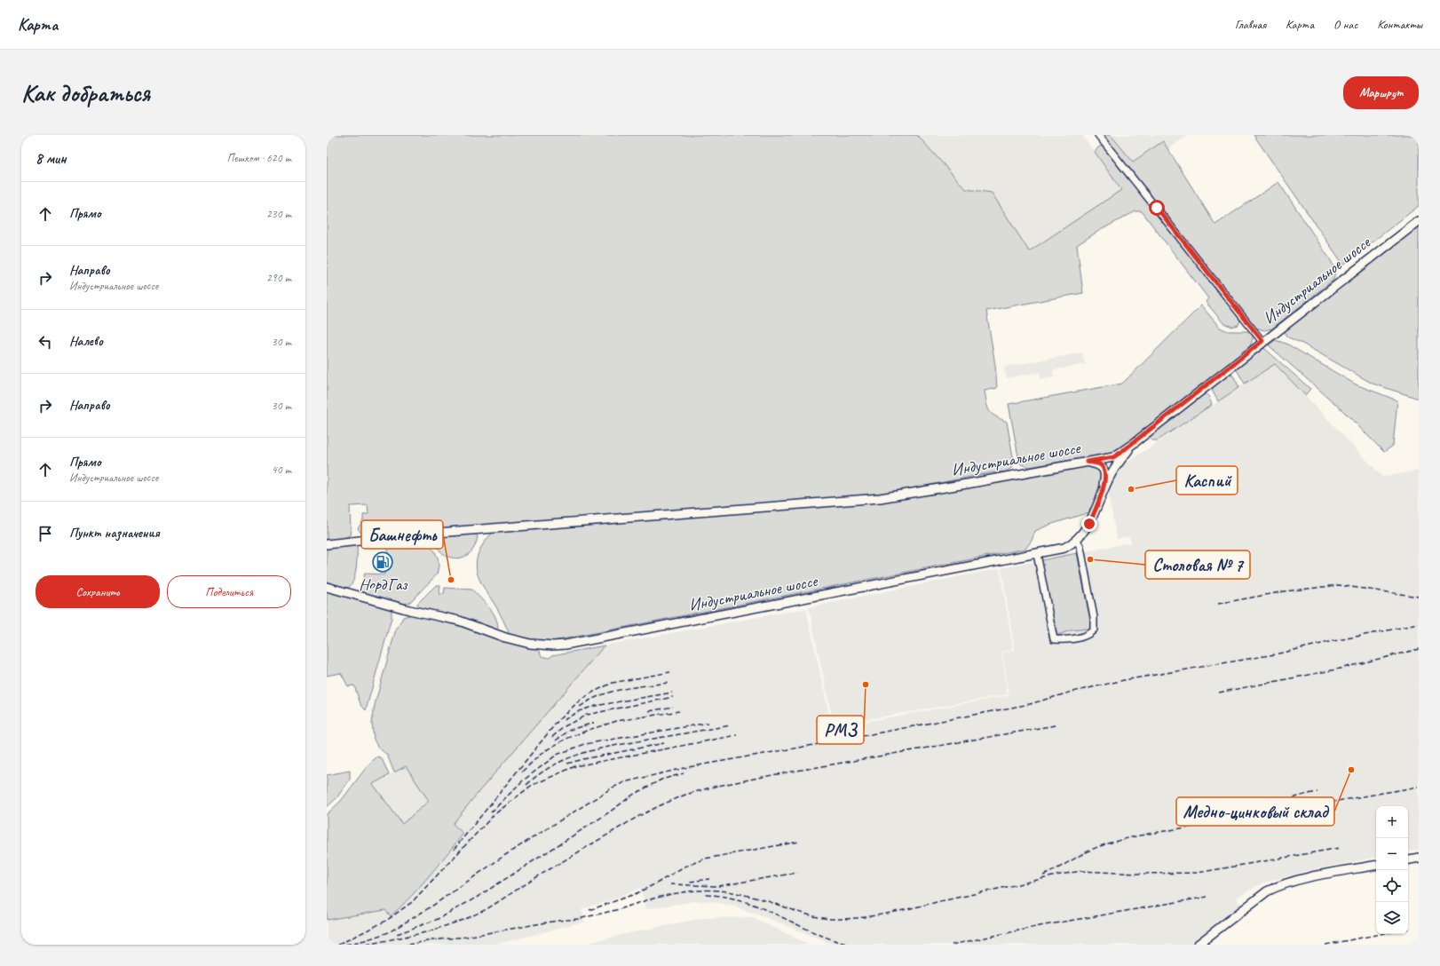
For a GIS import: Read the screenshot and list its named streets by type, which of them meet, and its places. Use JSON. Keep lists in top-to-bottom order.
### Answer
{
  "streets": {
    "main road": ["Индустриальное шоссе"]
  },
  "places": {
    "other": [
      "Каспий",
      "Столовая № 7",
      "Башнефть",
      "РМЗ",
      "Медно-цинковый склад"
    ],
    "fuel station": ["НордГаз"]
  },
  "page": {
    "header": "Карта",
    "nav": [
      "Главная",
      "Карта",
      "О нас",
      "Контакты"
    ],
    "buttons": [
      "Маршрут",
      ["Сохранить", "Поделиться"]
    ],
    "title": "Как добраться",
    "heading": ["8 мин", "Пешком · 620 m"],
    "list": [
      ["Прямо", "230 m"],
      ["Направо", "Индустриальное шоссе", "290 m"],
      ["Налево", "30 m"],
      ["Направо", "30 m"],
      ["Прямо", "Индустриальное шоссе", "40 m"],
      "Пункт назначения"
    ],
    "map_buttons": ["+", "−"]
  }
}
